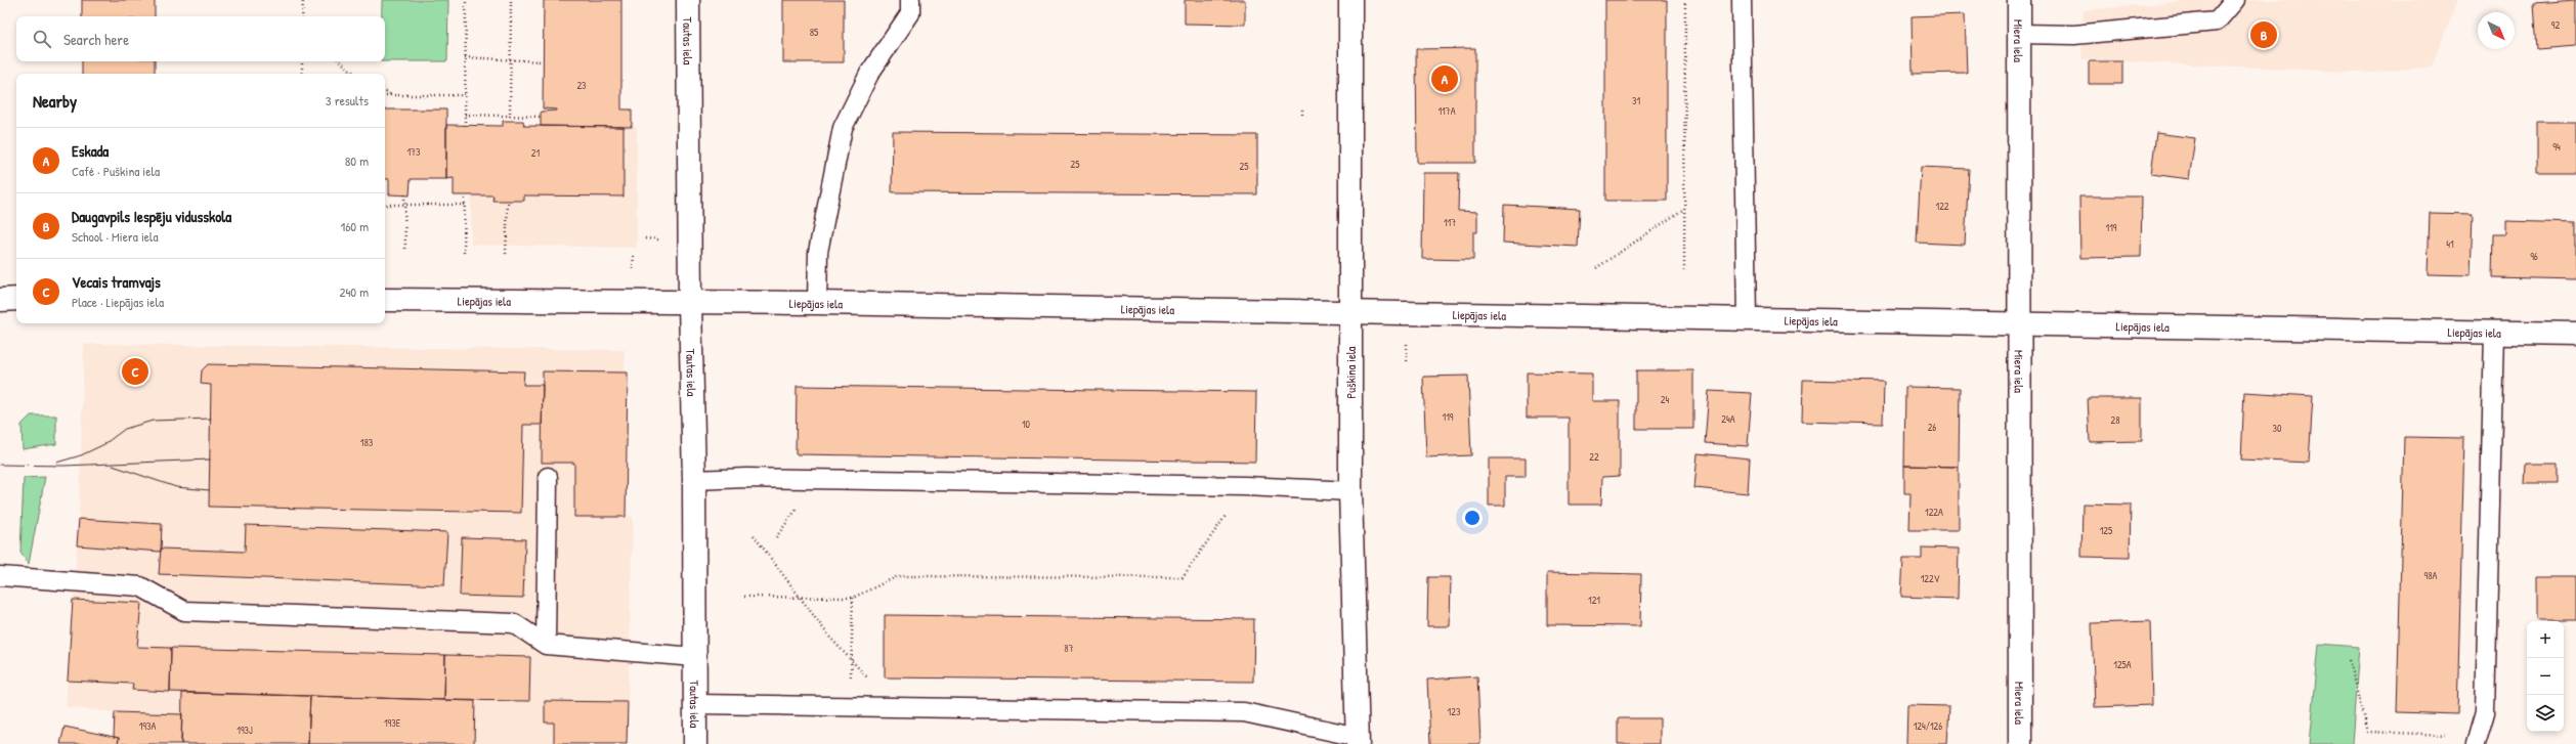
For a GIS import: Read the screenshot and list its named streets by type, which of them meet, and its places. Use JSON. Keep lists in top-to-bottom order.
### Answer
{
  "streets": {
    "street": [
      "Tautas iela",
      "Miera iela",
      "Liepājas iela",
      "Puškina iela"
    ]
  },
  "crossings": [
    ["Tautas iela", "Liepājas iela"],
    ["Miera iela", "Liepājas iela"],
    ["Liepājas iela", "Puškina iela"]
  ],
  "house_numbers": [
    "92",
    "85",
    "23",
    "31",
    "117A",
    "94",
    "173",
    "21",
    "25",
    "25",
    "122",
    "117",
    "119",
    "41",
    "96",
    "24",
    "119",
    "24A",
    "28",
    "10",
    "26",
    "30",
    "183",
    "22",
    "122A",
    "125",
    "98A",
    "122V",
    "121",
    "87",
    "125A",
    "123",
    "193E",
    "193A",
    "124/126",
    "193J"
  ],
  "north": "bottom right",
  "page": {
    "search": "Search here",
    "pins": ["B", "A", "C"],
    "heading": ["Nearby", "3 results"],
    "list": [
      {
        "mark": "A",
        "name": "Eskada",
        "note": "Café · Puškina iela",
        "value": "80 m"
      },
      {
        "mark": "B",
        "name": "Daugavpils Iespēju vidusskola",
        "note": "School · Miera iela",
        "value": "160 m"
      },
      {
        "mark": "C",
        "name": "Vecais tramvajs",
        "note": "Place · Liepājas iela",
        "value": "240 m"
      }
    ],
    "map_buttons": ["+", "−"]
  }
}
